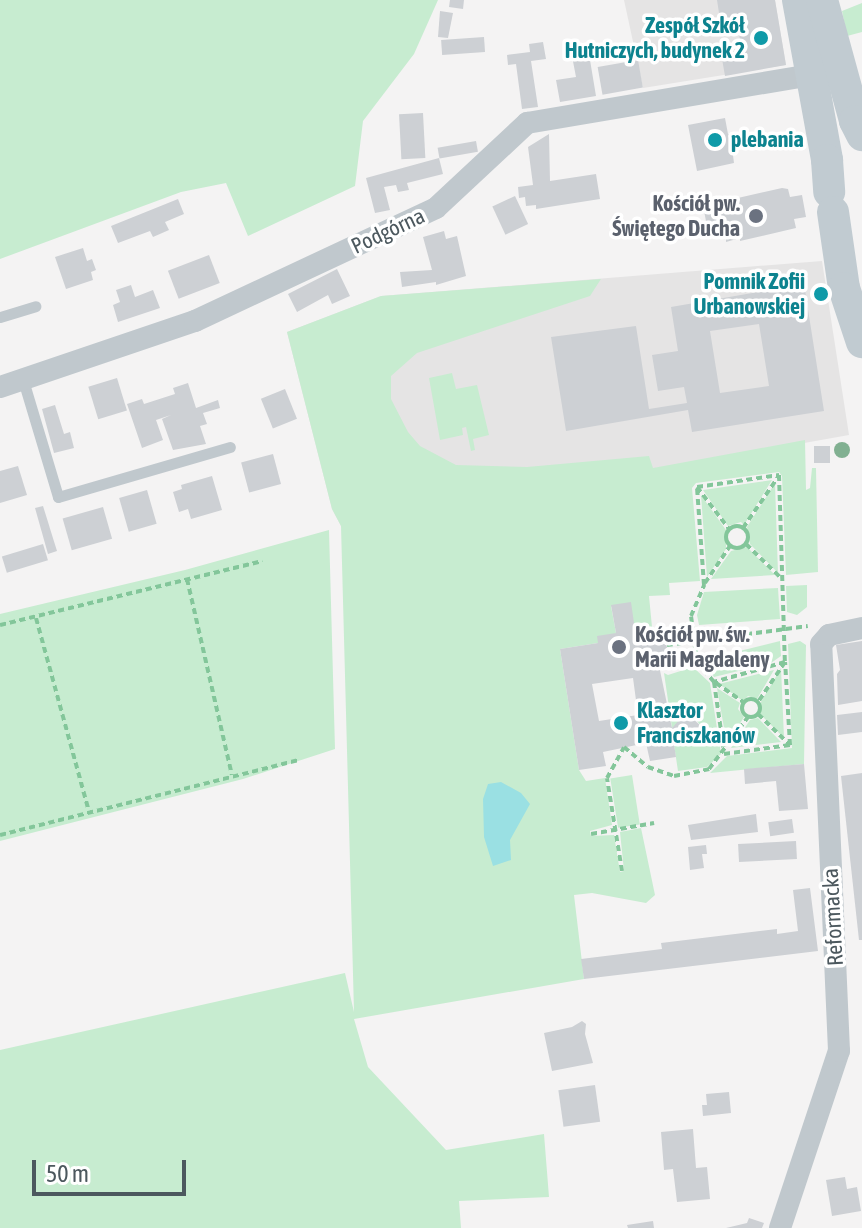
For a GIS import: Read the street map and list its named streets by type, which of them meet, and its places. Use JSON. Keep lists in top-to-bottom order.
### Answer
{
  "streets": {
    "street": ["Podgórna", "Reformacka"]
  },
  "places": [
    "Zespół Szkół Hutniczych, budynek 2",
    "plebania",
    "Kościół pw. Świętego Ducha",
    "Pomnik Zofii Urbanowskiej",
    "Kościół pw. św. Marii Magdaleny",
    "Klasztor Franciszkanów"
  ],
  "scale_bar": "50 m"
}
